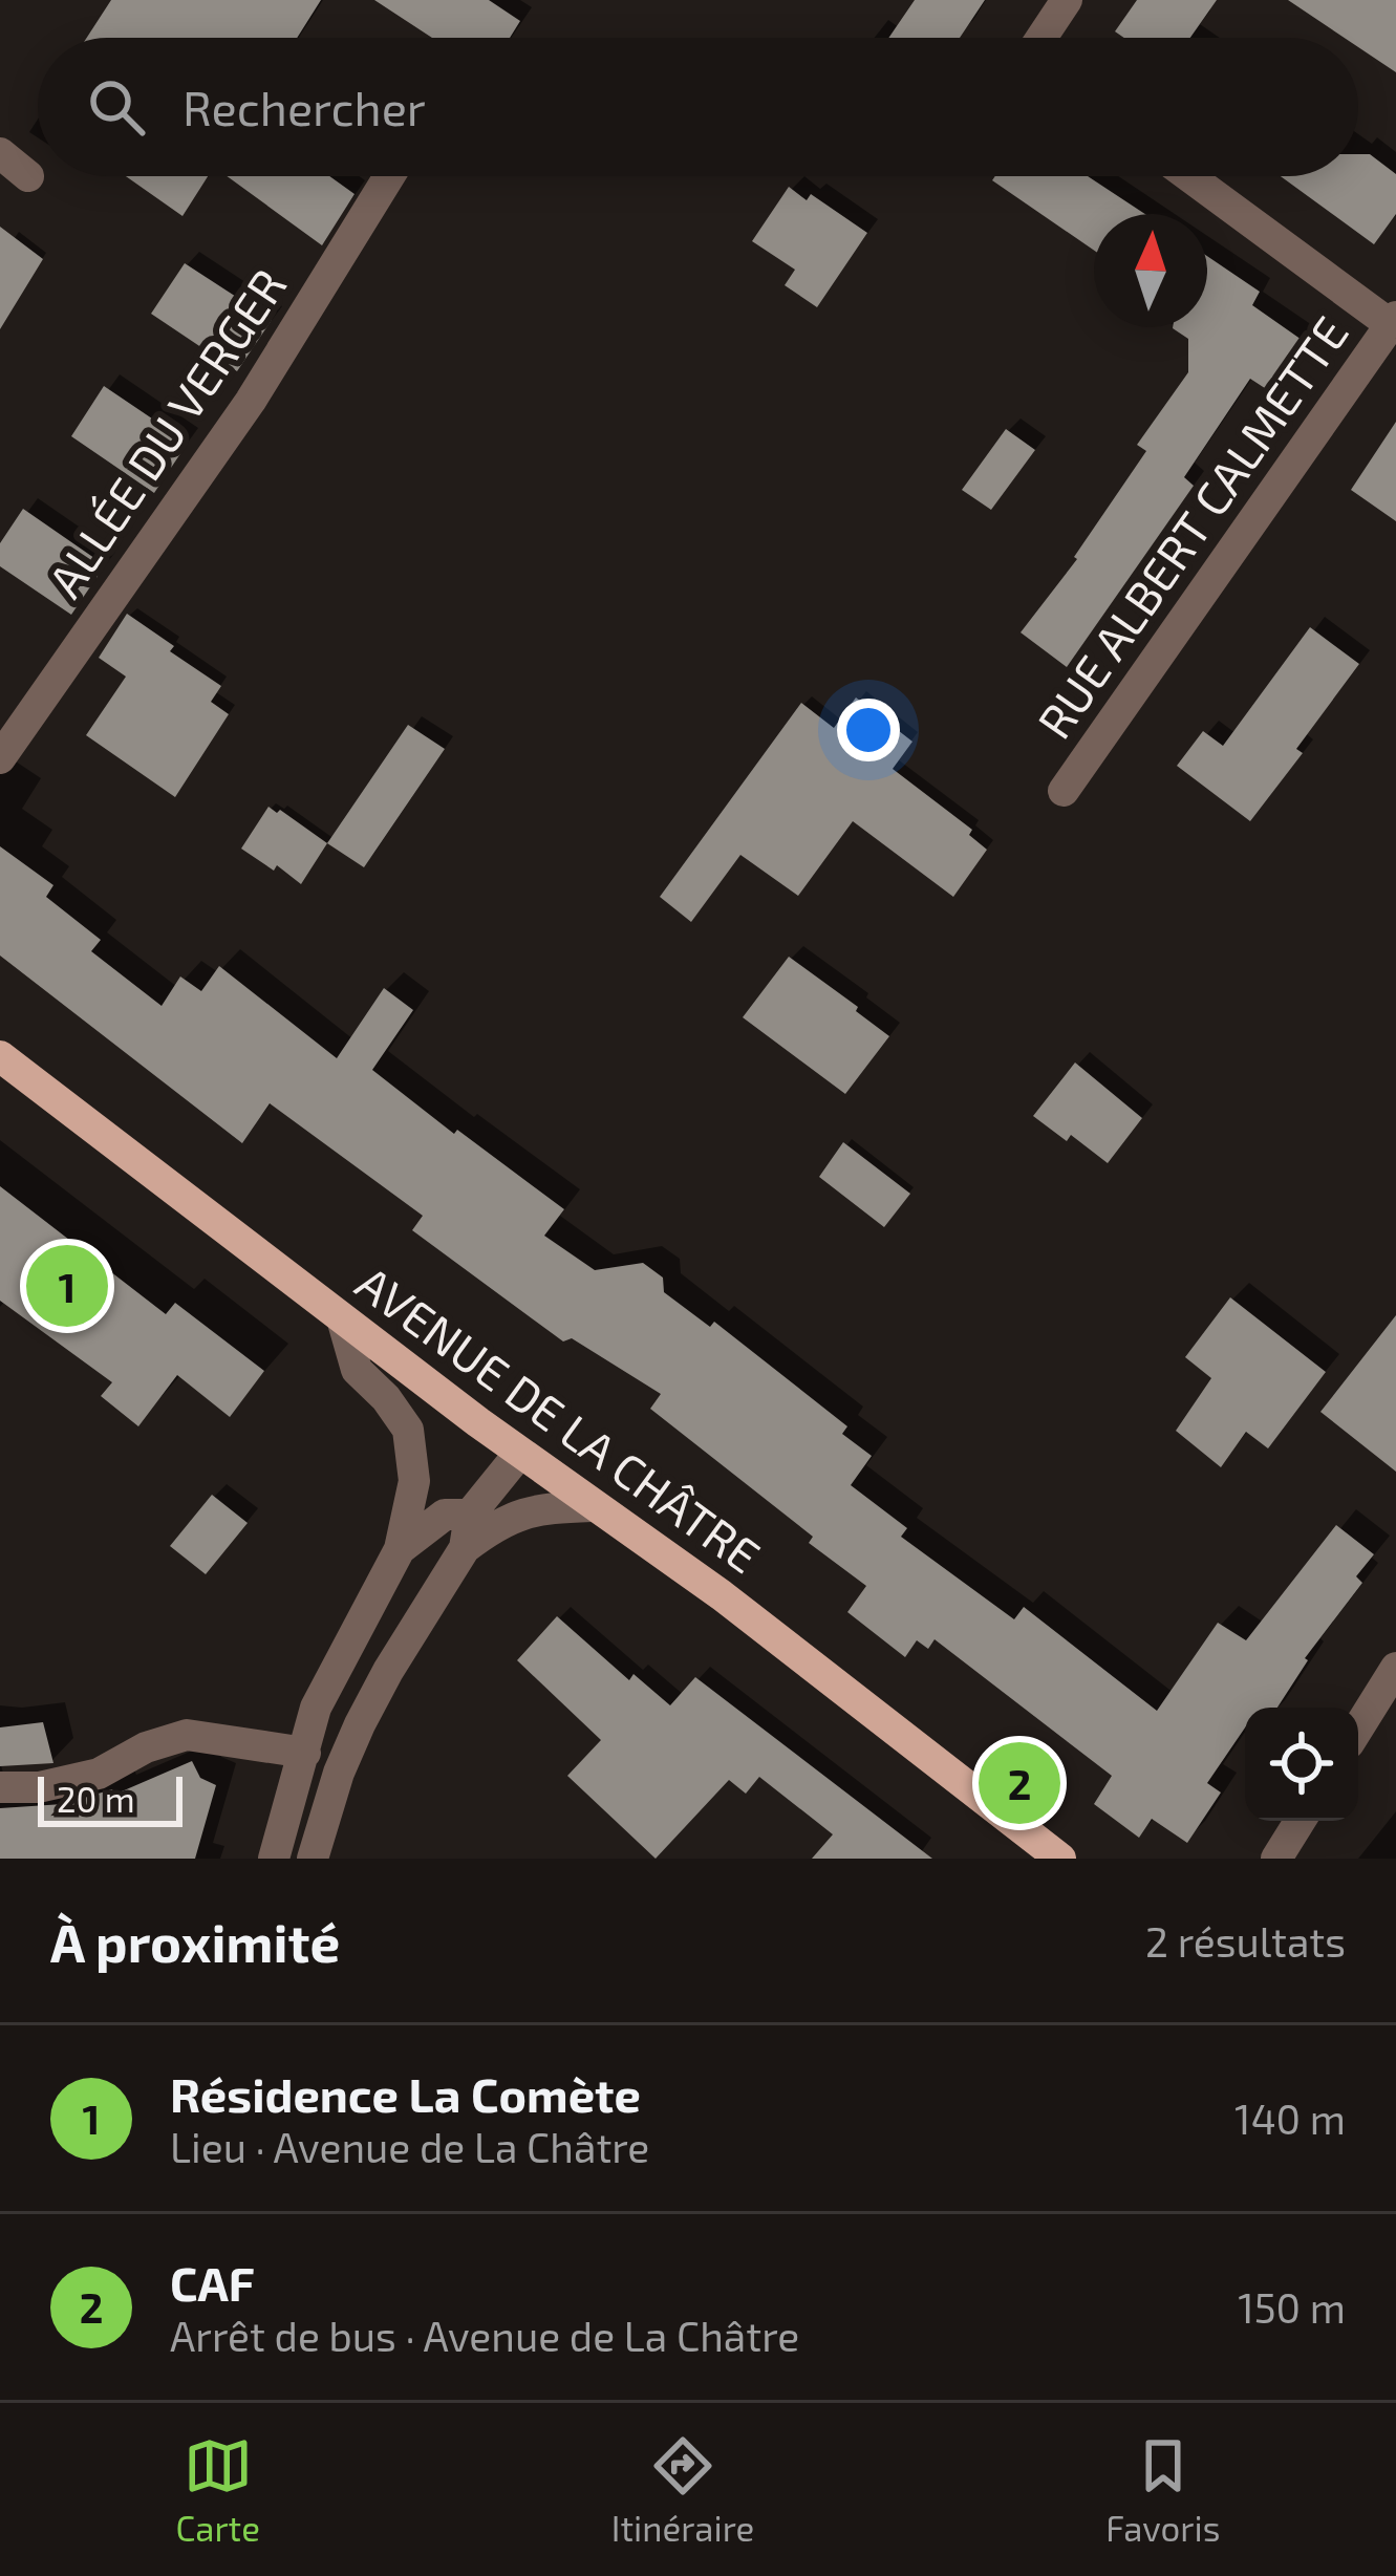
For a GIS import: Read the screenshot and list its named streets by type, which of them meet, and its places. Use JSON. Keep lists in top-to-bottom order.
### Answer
{
  "streets": {
    "main road": ["AVENUE DE LA CHÂTRE"],
    "street": ["ALLÉE DU VERGER", "RUE ALBERT CALMETTE"]
  },
  "scale_bar": "20 m",
  "north": "top",
  "page": {
    "search": "Rechercher",
    "pins": ["1", "2"],
    "scale": "20 m",
    "heading": ["À proximité", "2 résultats"],
    "list": [
      {
        "mark": "1",
        "name": "Résidence La Comète",
        "note": "Lieu · Avenue de La Châtre",
        "value": "140 m"
      },
      {
        "mark": "2",
        "name": "CAF",
        "note": "Arrêt de bus · Avenue de La Châtre",
        "value": "150 m"
      }
    ],
    "nav": ["Carte", "Itinéraire", "Favoris"]
  }
}
